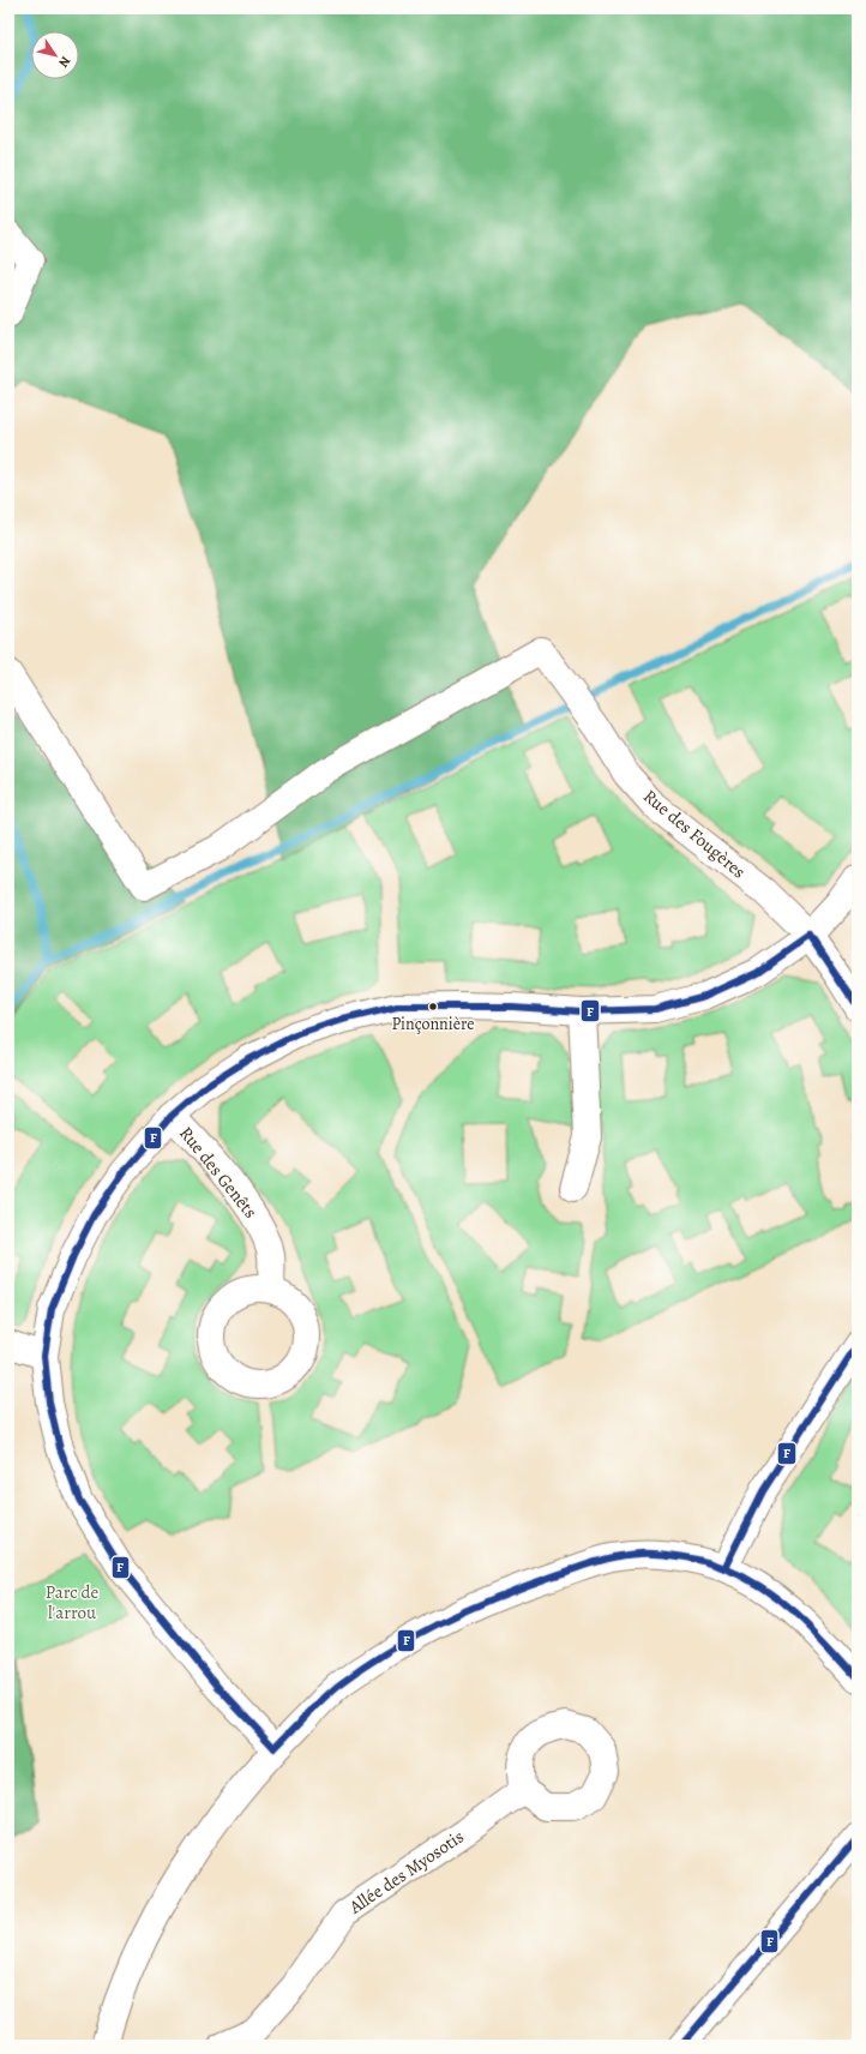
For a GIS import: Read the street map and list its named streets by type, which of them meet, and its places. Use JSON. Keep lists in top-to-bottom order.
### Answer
{
  "streets": {
    "street": ["Rue des Fougères", "Rue des Genêts", "Allée des Myosotis"]
  },
  "crossings": [
    ["Rue des Fougères", "Rue des Genêts"]
  ],
  "parks": ["Parc de l'arrou"],
  "places": ["Pinçonnière"],
  "lines": ["transit line F"],
  "north": "bottom right"
}
